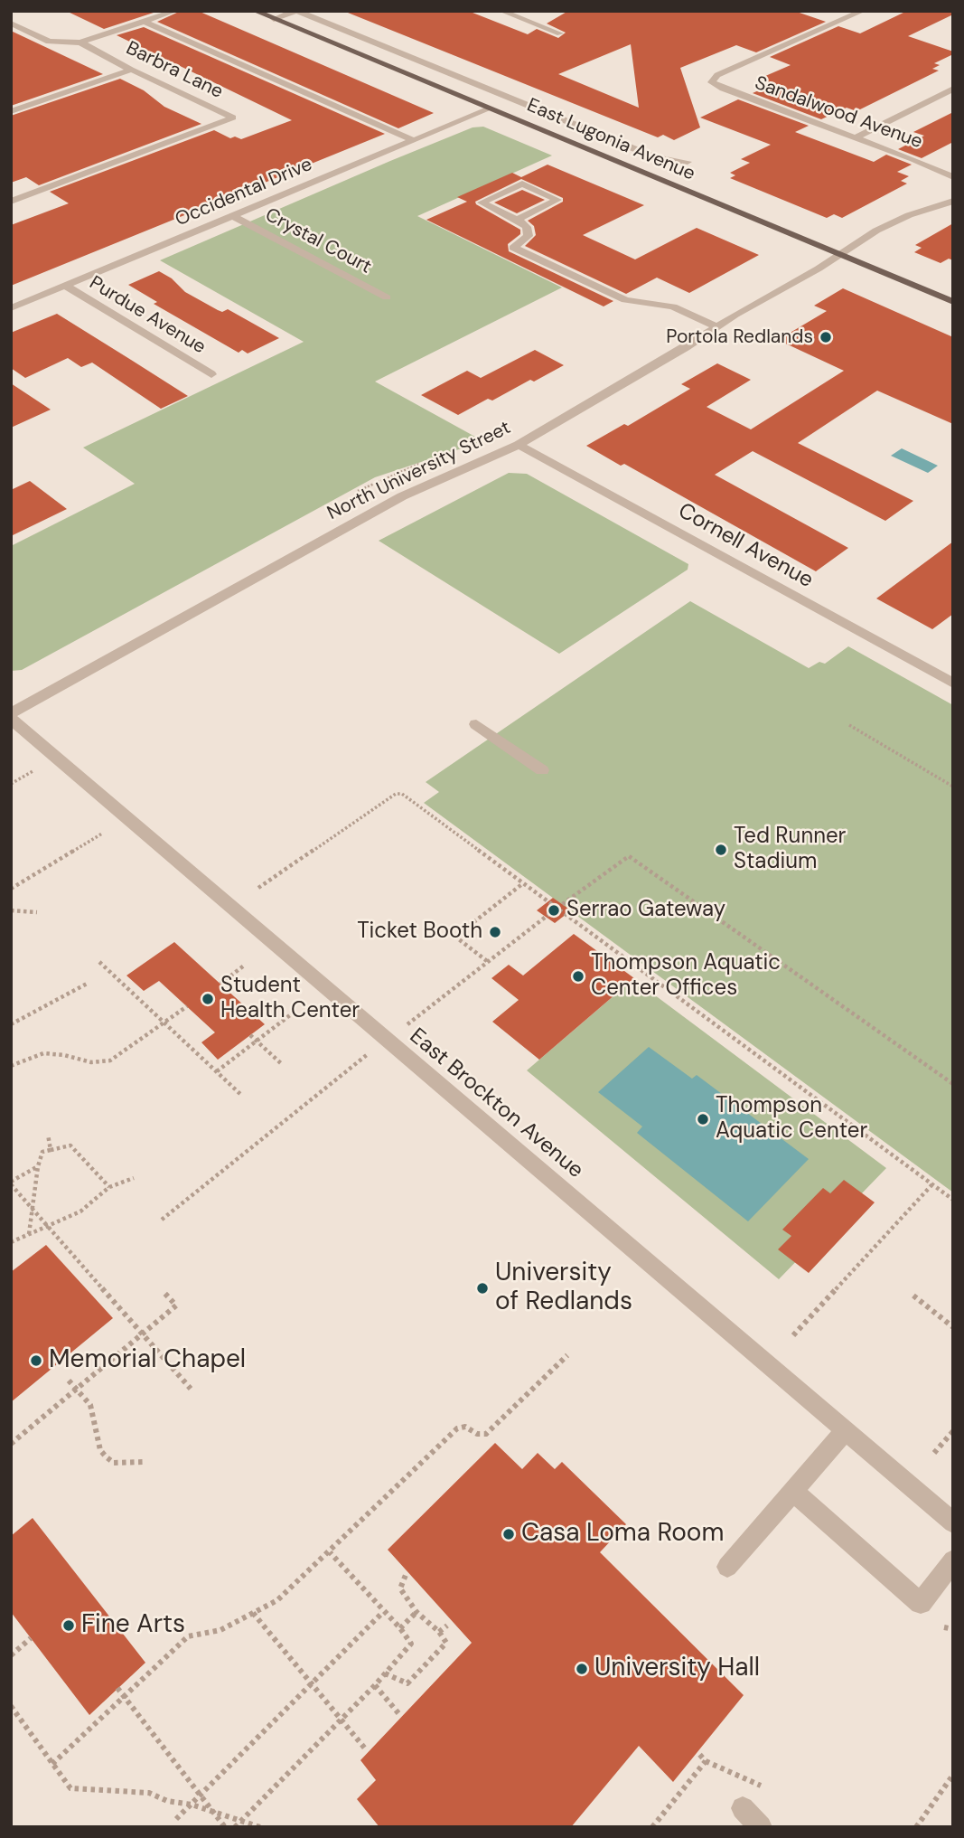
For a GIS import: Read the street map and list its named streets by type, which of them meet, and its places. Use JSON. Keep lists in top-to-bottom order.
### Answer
{
  "streets": {
    "main road": ["East Lugonia Avenue"],
    "street": [
      "Barbra Lane",
      "Sandalwood Avenue",
      "Occidental Drive",
      "Crystal Court",
      "Purdue Avenue",
      "North University Street",
      "Cornell Avenue",
      "East Brockton Avenue"
    ]
  },
  "crossings": [
    ["East Lugonia Avenue", "Occidental Drive"],
    ["East Lugonia Avenue", "North University Street"],
    ["Occidental Drive", "Crystal Court"],
    ["Occidental Drive", "Purdue Avenue"],
    ["North University Street", "Cornell Avenue"]
  ],
  "places": [
    "Portola Redlands",
    "Ted Runner Stadium",
    "Serrao Gateway",
    "Ticket Booth",
    "Thompson Aquatic Center Offices",
    "Student Health Center",
    "Thompson Aquatic Center",
    "University of Redlands",
    "Memorial Chapel",
    "Casa Loma Room",
    "Fine Arts",
    "University Hall"
  ]
}
